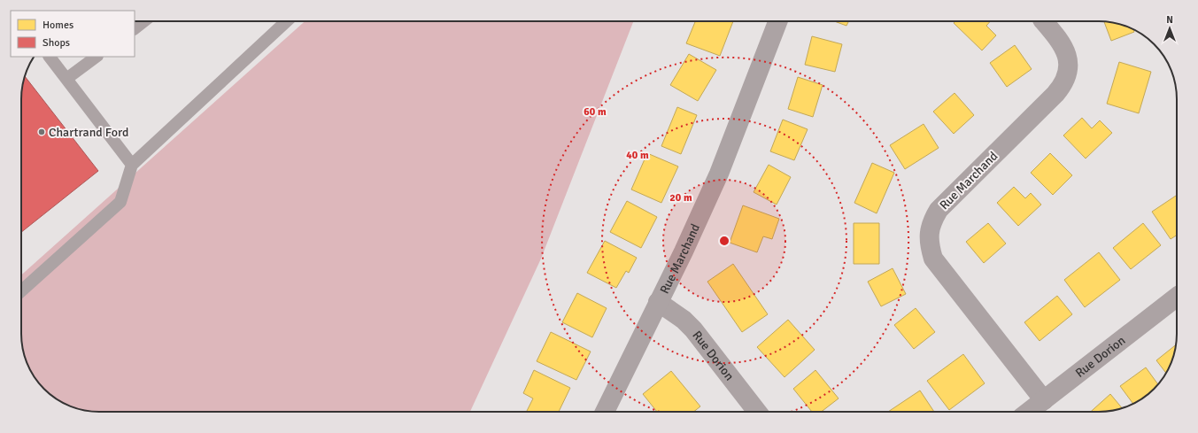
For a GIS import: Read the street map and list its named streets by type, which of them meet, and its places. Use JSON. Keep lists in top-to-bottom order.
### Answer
{
  "streets": {
    "street": ["Rue Marchand", "Rue Dorion"]
  },
  "crossings": [
    ["Rue Marchand", "Rue Dorion"]
  ],
  "places": ["Chartrand Ford"],
  "legend": ["Homes", "Shops"],
  "north": "top",
  "rings": ["60 m", "40 m", "20 m"]
}
